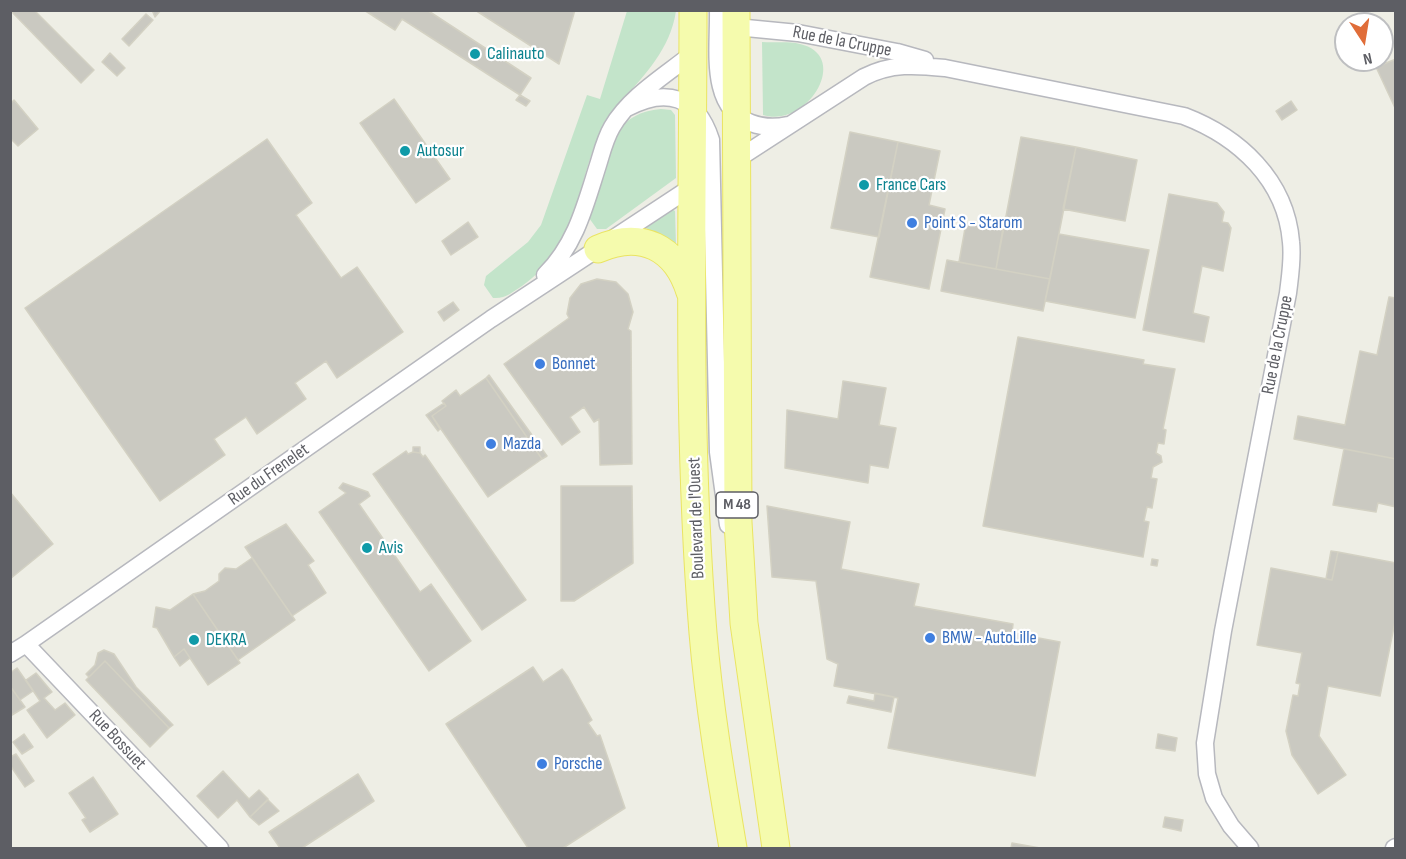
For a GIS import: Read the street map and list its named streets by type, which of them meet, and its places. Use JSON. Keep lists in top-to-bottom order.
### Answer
{
  "streets": {
    "main road": ["M 48", "Boulevard de l'Ouest"],
    "street": ["Rue de la Cruppe", "Rue du Frenelet", "Rue Bossuet"]
  },
  "crossings": [
    ["Rue de la Cruppe", "Boulevard de l'Ouest"],
    ["Rue du Frenelet", "Boulevard de l'Ouest"],
    ["Rue du Frenelet", "Rue Bossuet"]
  ],
  "places": [
    "Calinauto",
    "Autosur",
    "France Cars",
    "Point S - Starom",
    "Bonnet",
    "Mazda",
    "Avis",
    "BMW - AutoLille",
    "DEKRA",
    "Porsche"
  ],
  "north": "bottom"
}
